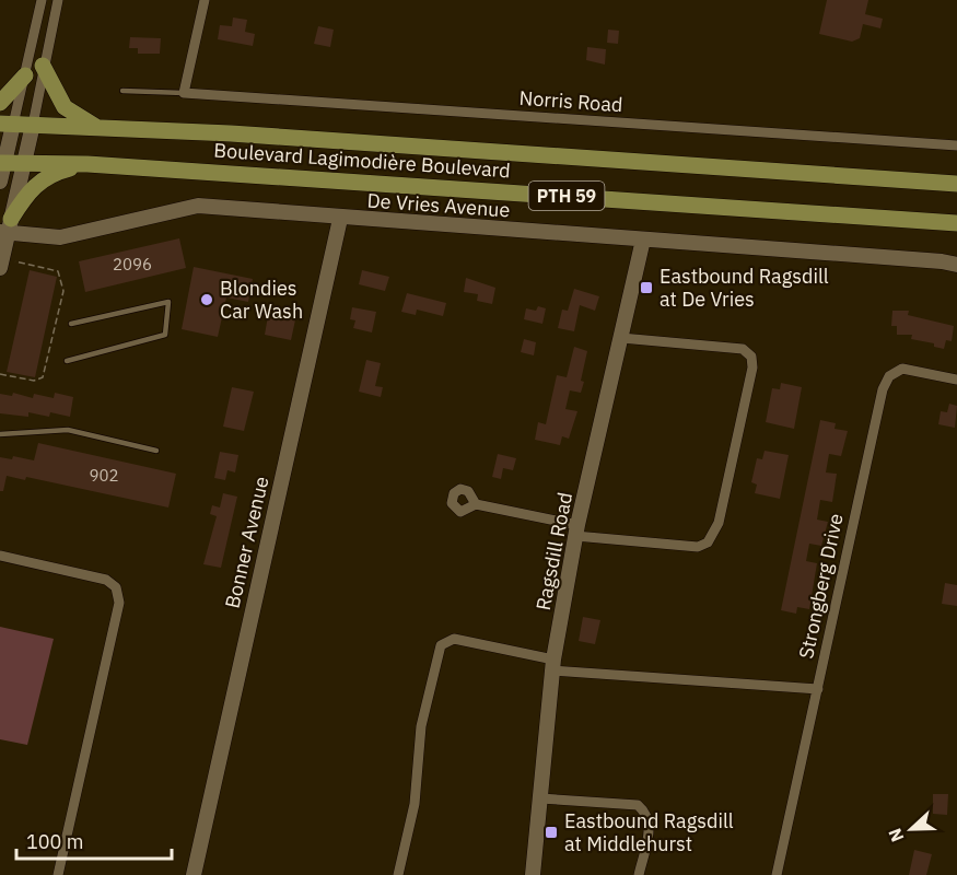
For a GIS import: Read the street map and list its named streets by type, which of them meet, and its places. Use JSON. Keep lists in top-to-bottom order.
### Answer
{
  "streets": {
    "main road": ["Boulevard Lagimodière Boulevard", "PTH 59"],
    "street": [
      "Norris Road",
      "De Vries Avenue",
      "Bonner Avenue",
      "Ragsdill Road",
      "Strongberg Drive"
    ]
  },
  "crossings": [
    ["De Vries Avenue", "Bonner Avenue"],
    ["De Vries Avenue", "Ragsdill Road"]
  ],
  "places": {
    "transit": ["Eastbound Ragsdill at De Vries", "Eastbound Ragsdill at Middlehurst"],
    "other": ["Blondies Car Wash"]
  },
  "house_numbers": ["2096", "902"],
  "scale_bar": "100 m",
  "north": "left"
}
